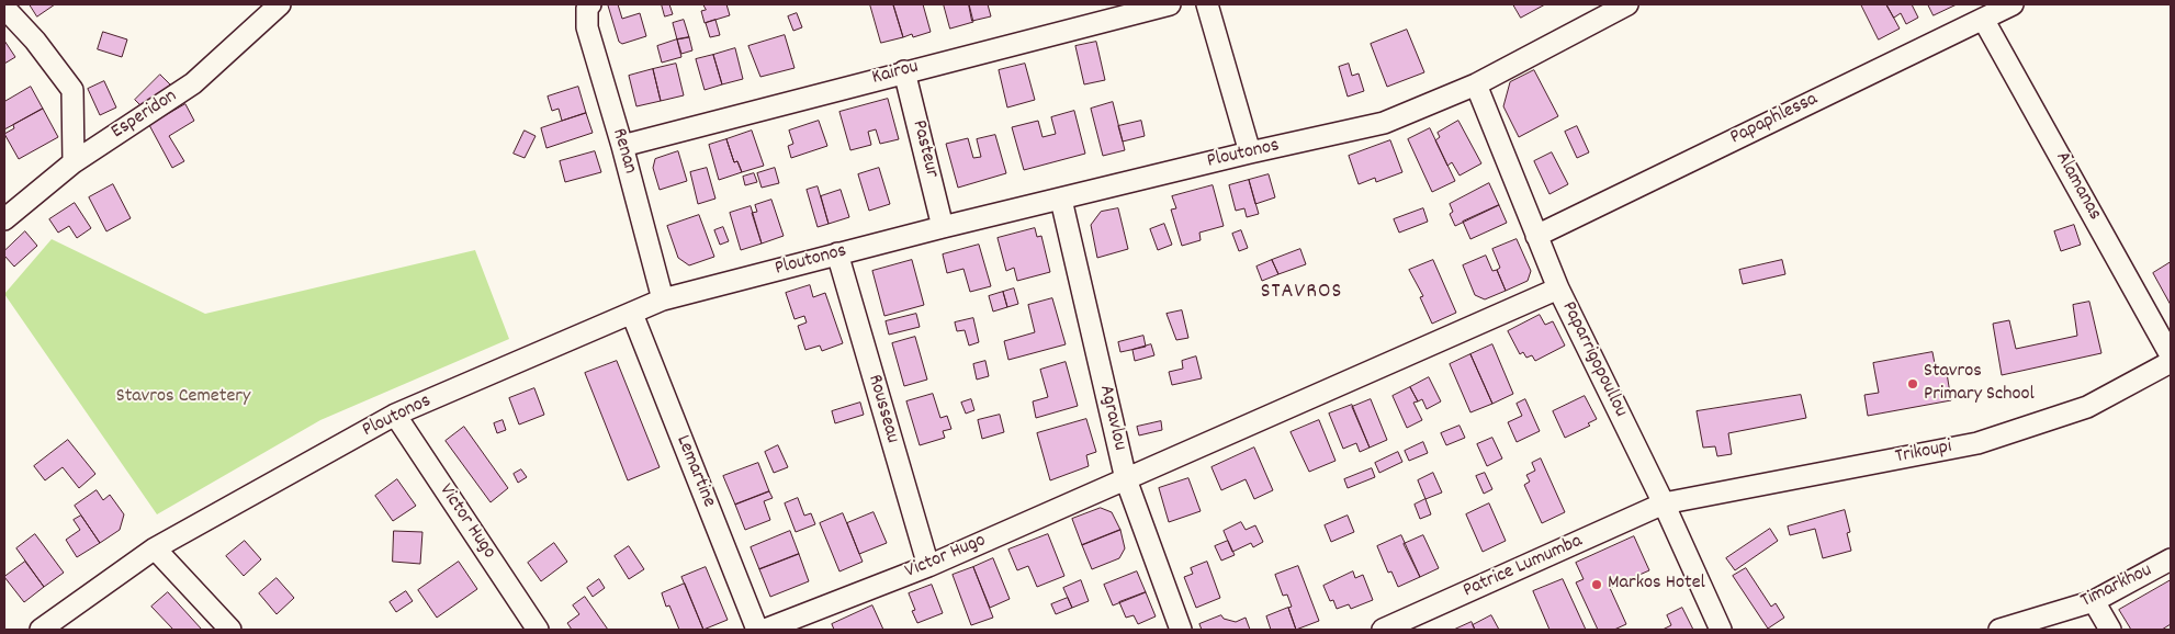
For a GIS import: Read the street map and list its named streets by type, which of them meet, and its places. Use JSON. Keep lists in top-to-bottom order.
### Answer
{
  "streets": {
    "street": [
      "Kairou",
      "Esperidon",
      "Papaphlessa",
      "Pasteur",
      "Renan",
      "Ploutonos",
      "Alamanas",
      "Paparrigopoullou",
      "Rousseau",
      "Agravlou",
      "Trikoupi",
      "Lemartine",
      "Victor Hugo",
      "Patrice Lumumba",
      "Timarkhou"
    ]
  },
  "crossings": [
    ["Kairou", "Pasteur"],
    ["Kairou", "Renan"],
    ["Papaphlessa", "Alamanas"],
    ["Papaphlessa", "Paparrigopoullou"],
    ["Pasteur", "Ploutonos"],
    ["Renan", "Ploutonos"],
    ["Ploutonos", "Paparrigopoullou"],
    ["Ploutonos", "Rousseau"],
    ["Ploutonos", "Agravlou"],
    ["Ploutonos", "Lemartine"],
    ["Ploutonos", "Victor Hugo"],
    ["Paparrigopoullou", "Trikoupi"],
    ["Paparrigopoullou", "Victor Hugo"],
    ["Paparrigopoullou", "Patrice Lumumba"],
    ["Rousseau", "Victor Hugo"],
    ["Agravlou", "Victor Hugo"],
    ["Trikoupi", "Patrice Lumumba"]
  ],
  "districts": ["STAVROS"],
  "parks": ["Stavros Cemetery"],
  "places": ["Stavros Primary School", "Markos Hotel"]
}
